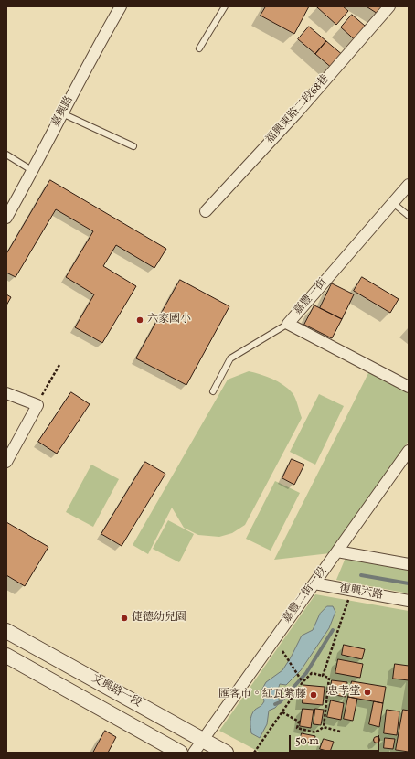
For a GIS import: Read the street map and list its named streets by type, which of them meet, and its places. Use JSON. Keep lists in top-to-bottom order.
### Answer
{
  "streets": {
    "street": [
      "福興東路二段68巷",
      "嘉興路",
      "嘉豐一街",
      "復興六路",
      "嘉豐二街一段",
      "文興路一段"
    ]
  },
  "crossings": [
    ["復興六路", "嘉豐二街一段"],
    ["嘉豐二街一段", "文興路一段"]
  ],
  "places": [
    "六家國小",
    "倢德幼兒園",
    "忠孝堂",
    "匯客市。紅瓦紫藤"
  ],
  "scale_bar": "50 m"
}
